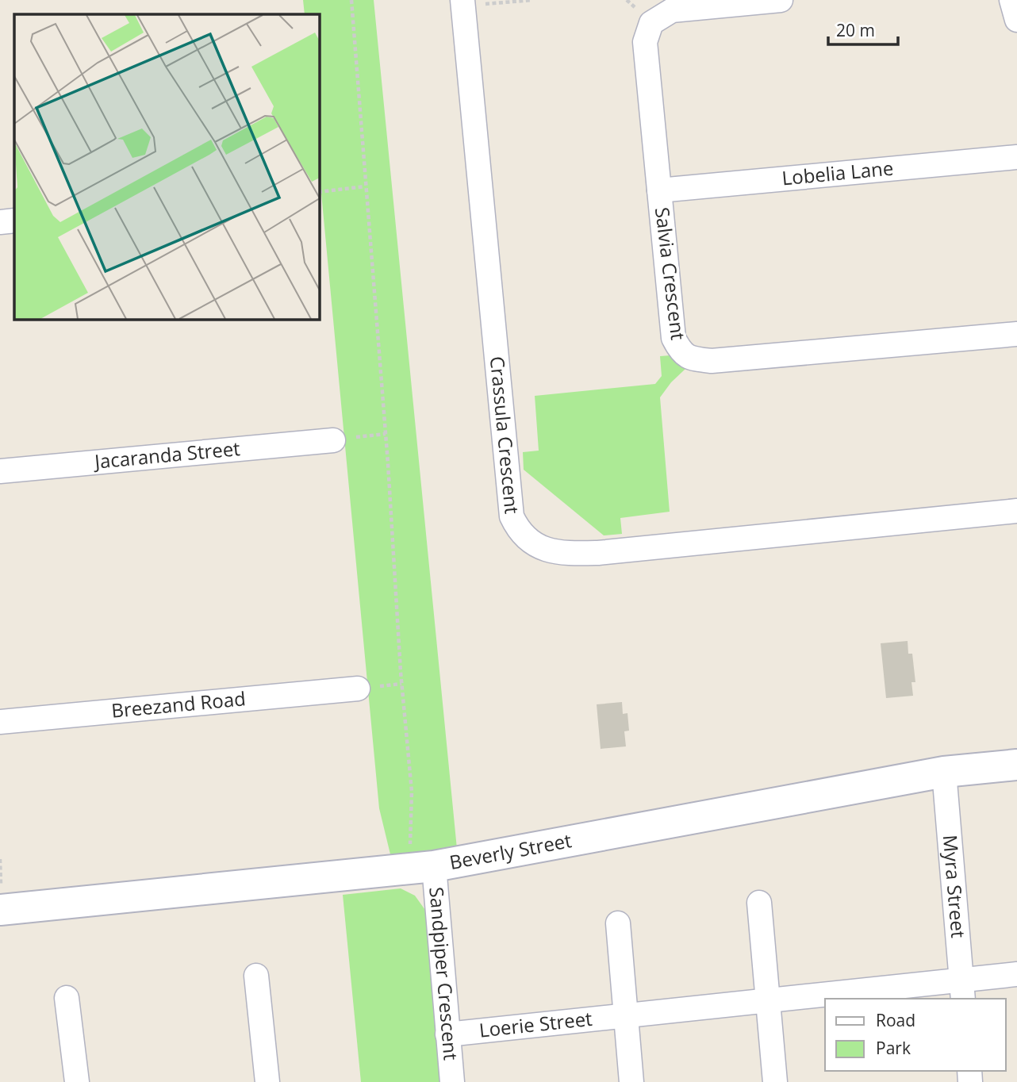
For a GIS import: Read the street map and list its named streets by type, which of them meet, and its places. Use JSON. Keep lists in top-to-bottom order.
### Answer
{
  "streets": {
    "street": [
      "Lobelia Lane",
      "Salvia Crescent",
      "Crassula Crescent",
      "Jacaranda Street",
      "Breezand Road",
      "Beverly Street",
      "Myra Street",
      "Sandpiper Crescent",
      "Loerie Street"
    ]
  },
  "crossings": [
    ["Lobelia Lane", "Salvia Crescent"],
    ["Beverly Street", "Myra Street"],
    ["Beverly Street", "Sandpiper Crescent"],
    ["Myra Street", "Loerie Street"],
    ["Sandpiper Crescent", "Loerie Street"]
  ],
  "legend": ["Road", "Park"],
  "scale_bar": "20 m"
}
